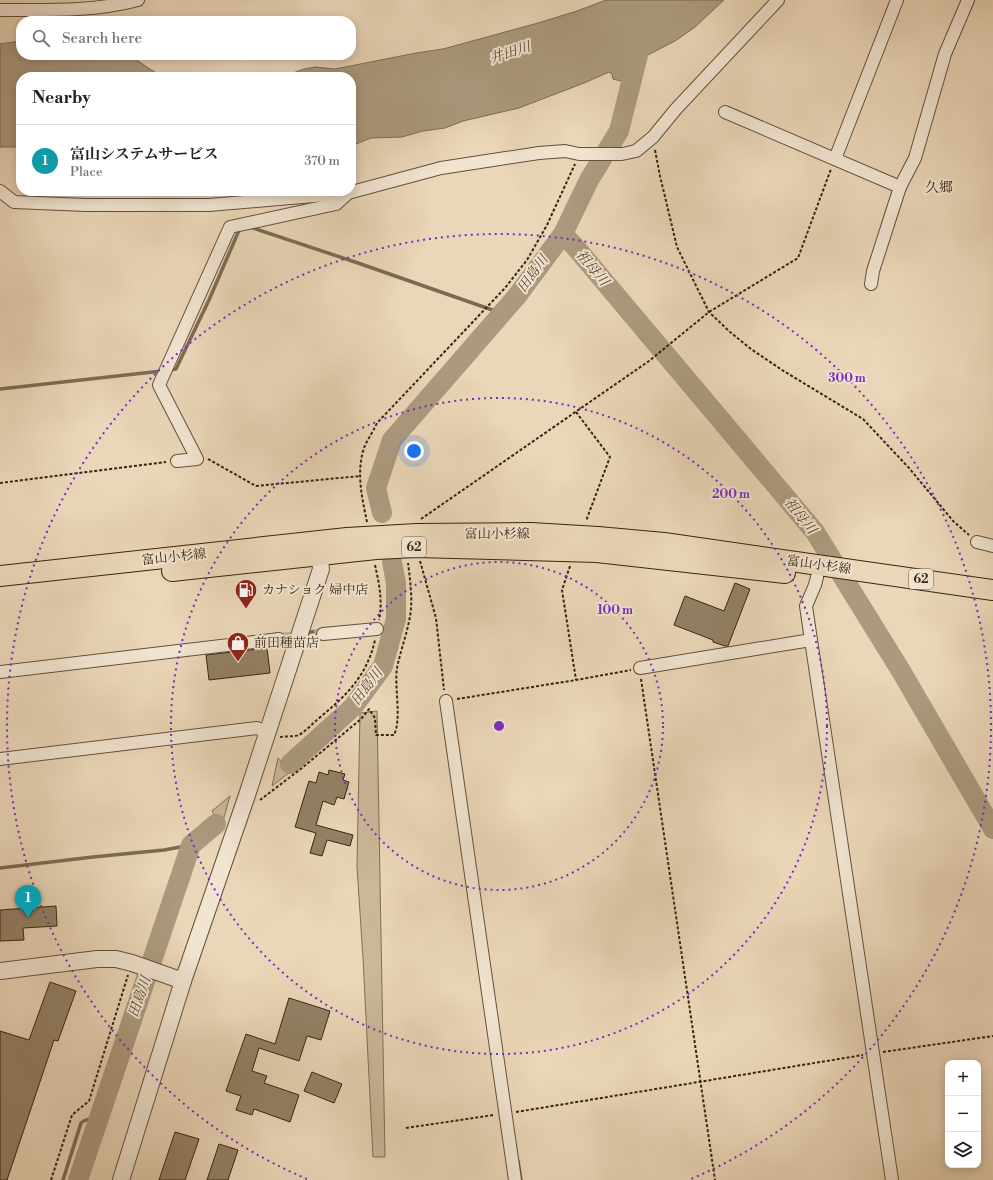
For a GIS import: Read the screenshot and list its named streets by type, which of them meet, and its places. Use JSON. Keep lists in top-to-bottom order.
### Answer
{
  "streets": {
    "main road": ["富山小杉線", "62"]
  },
  "districts": ["久郷"],
  "water": ["井田川", "祖母川", "田島川"],
  "places": {
    "fuel station": ["カナショク 婦中店"],
    "shop": ["前田種苗店"]
  },
  "page": {
    "search": "Search here",
    "heading": "Nearby",
    "list": [
      {
        "mark": "1",
        "name": "富山システムサービス",
        "note": "Place",
        "value": "370 m"
      }
    ],
    "pins": "1",
    "map_buttons": ["+", "−"]
  },
  "rings": ["300 m", "200 m", "100 m"]
}
